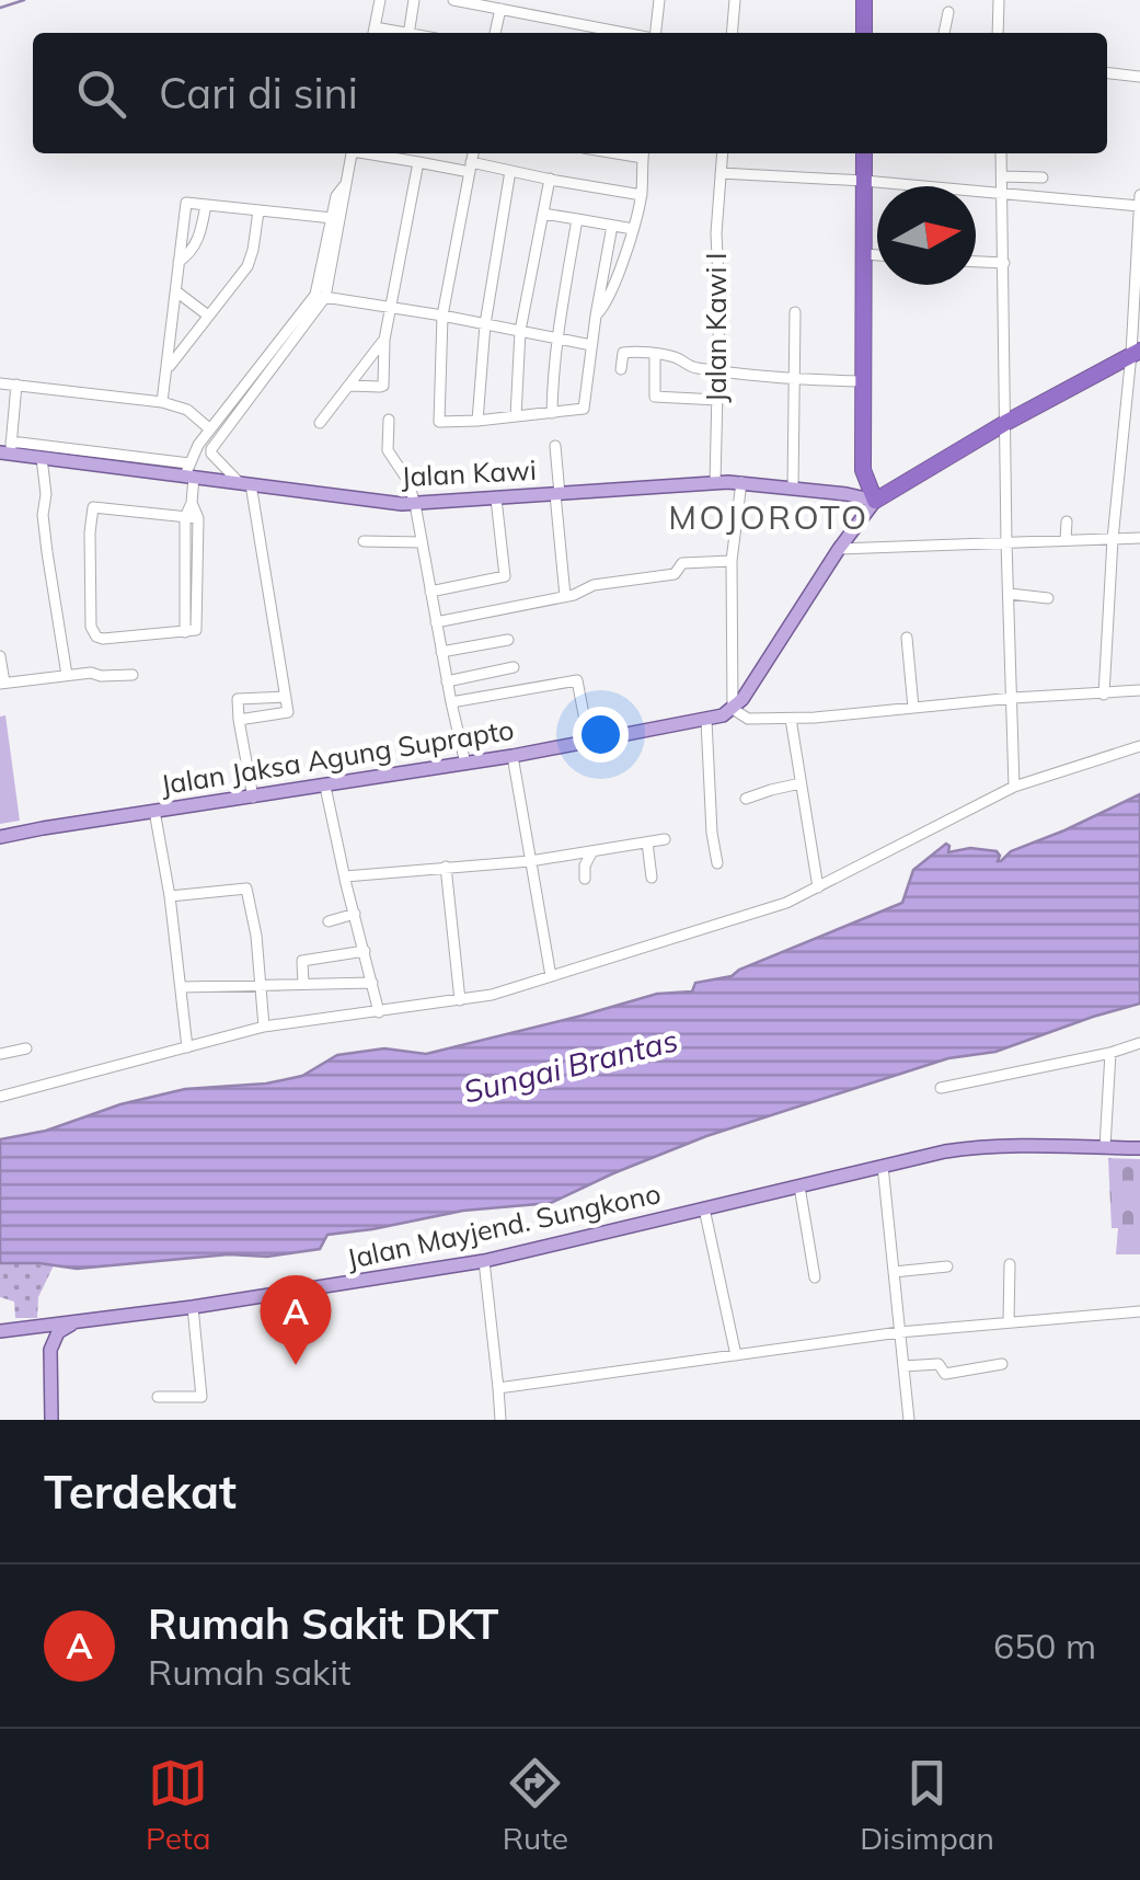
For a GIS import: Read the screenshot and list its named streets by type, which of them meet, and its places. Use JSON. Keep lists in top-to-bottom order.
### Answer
{
  "streets": {
    "main road": ["Jalan Kawi", "Jalan Jaksa Agung Suprapto", "Jalan Mayjend. Sungkono"],
    "street": ["Jalan Kawi I"]
  },
  "crossings": [
    ["Jalan Kawi I", "Jalan Kawi"]
  ],
  "districts": ["MOJOROTO"],
  "water": ["Sungai Brantas"],
  "north": "right",
  "page": {
    "search": "Cari di sini",
    "pins": "A",
    "heading": "Terdekat",
    "list": [
      {
        "mark": "A",
        "name": "Rumah Sakit DKT",
        "note": "Rumah sakit",
        "value": "650 m"
      }
    ],
    "nav": ["Peta", "Rute", "Disimpan"]
  }
}
